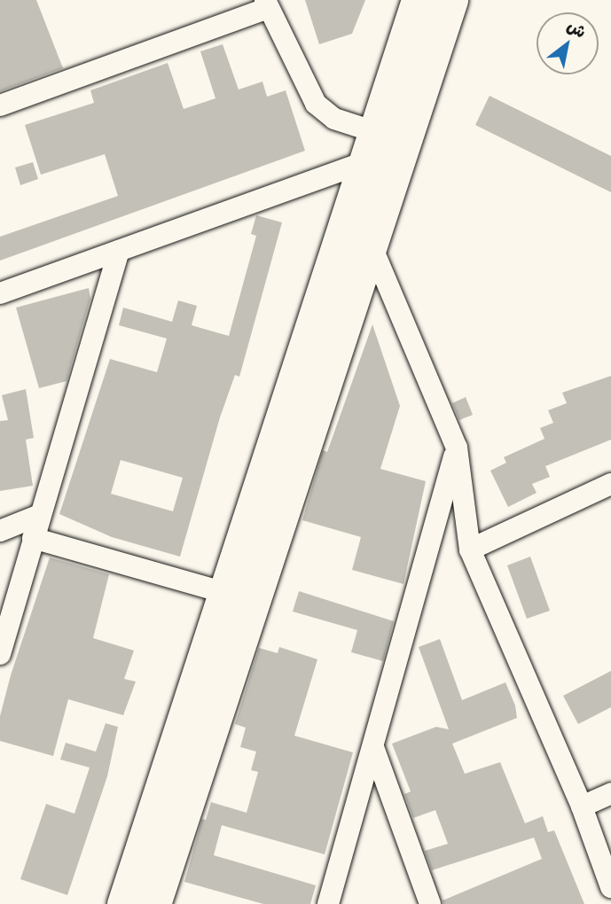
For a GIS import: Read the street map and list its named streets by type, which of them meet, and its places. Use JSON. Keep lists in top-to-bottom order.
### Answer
{
  "north": "top right"
}
